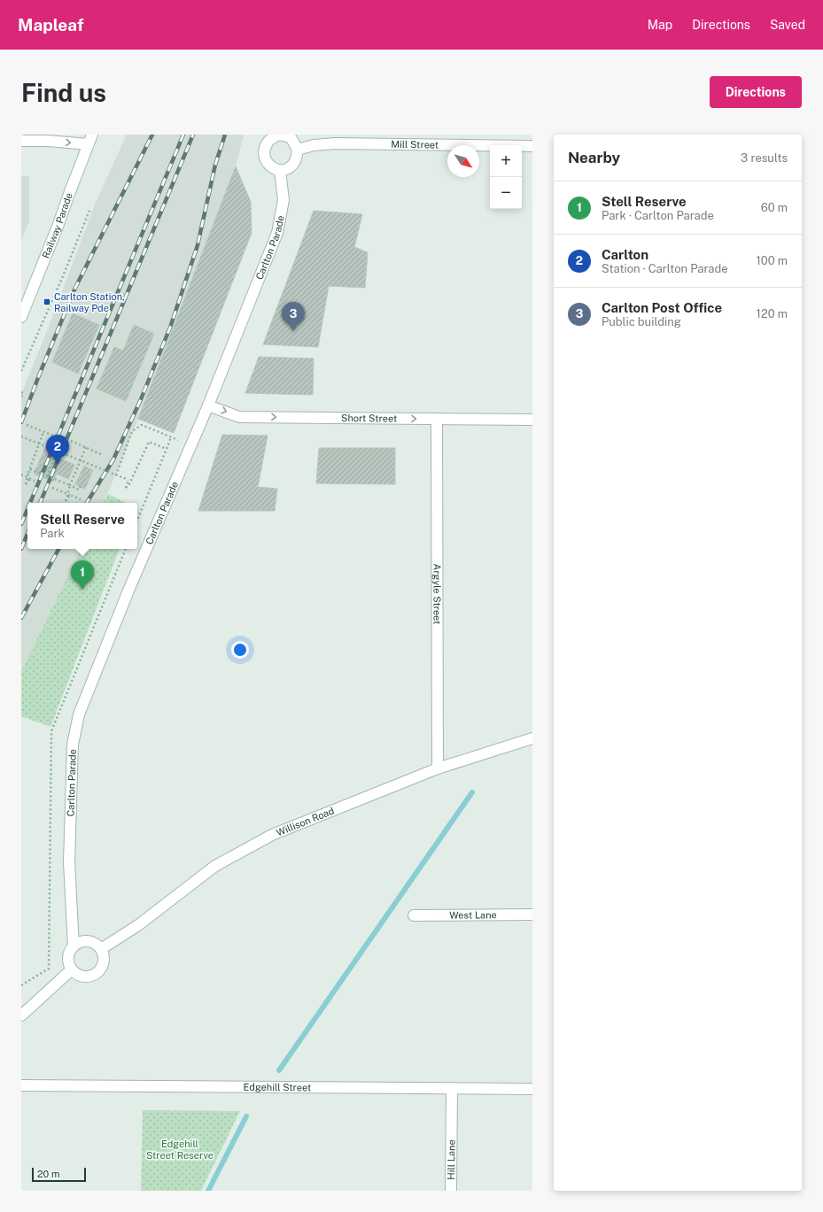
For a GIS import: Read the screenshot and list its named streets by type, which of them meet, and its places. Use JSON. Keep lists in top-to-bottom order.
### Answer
{
  "streets": {
    "street": [
      "Mill Street",
      "Railway Parade",
      "Carlton Parade",
      "Short Street",
      "Argyle Street",
      "Willison Road",
      "West Lane",
      "Edgehill Street",
      "Hill Lane"
    ]
  },
  "crossings": [
    ["Mill Street", "Carlton Parade"],
    ["Carlton Parade", "Short Street"],
    ["Carlton Parade", "Willison Road"],
    ["Short Street", "Argyle Street"],
    ["Argyle Street", "Willison Road"],
    ["Edgehill Street", "Hill Lane"]
  ],
  "one_way": ["Short Street"],
  "parks": ["Edgehill Street Reserve"],
  "places": {
    "transit": ["Carlton Station, Railway Pde"]
  },
  "scale_bar": "20 m",
  "north": "bottom right",
  "page": {
    "header": "Mapleaf",
    "nav": ["Map", "Directions", "Saved"],
    "buttons": "Directions",
    "title": "Find us",
    "heading": ["Nearby", "3 results"],
    "map_buttons": ["+", "−"],
    "list": [
      {
        "mark": "1",
        "name": "Stell Reserve",
        "note": "Park · Carlton Parade",
        "value": "60 m"
      },
      {
        "mark": "2",
        "name": "Carlton",
        "note": "Station · Carlton Parade",
        "value": "100 m"
      },
      {
        "mark": "3",
        "name": "Carlton Post Office",
        "note": "Public building",
        "value": "120 m"
      }
    ],
    "pins": ["3", "2", "1"],
    "popup": ["Stell Reserve", "Park"],
    "scale": "20 m"
  }
}
